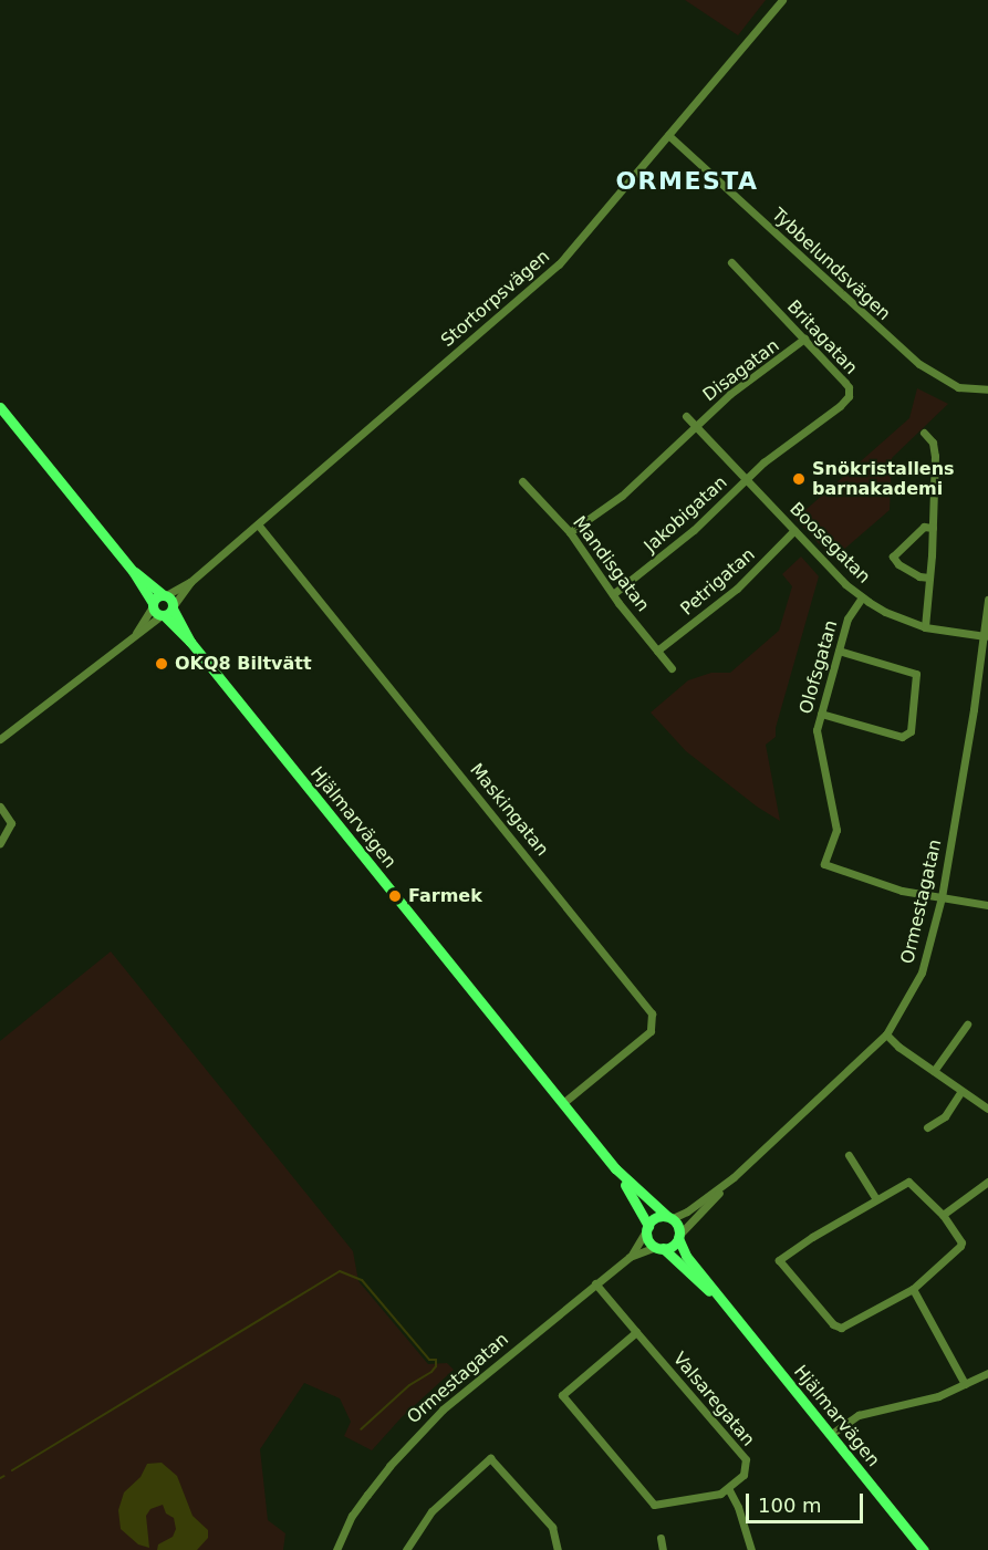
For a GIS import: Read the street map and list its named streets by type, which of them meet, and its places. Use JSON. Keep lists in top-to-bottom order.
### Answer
{
  "streets": {
    "main road": ["Hjälmarvägen"],
    "street": [
      "Tybbelundsvägen",
      "Stortorpsvägen",
      "Britagatan",
      "Disagatan",
      "Jakobigatan",
      "Boosegatan",
      "Mandisgatan",
      "Petrigatan",
      "Olofsgatan",
      "Maskingatan",
      "Ormestagatan",
      "Valsaregatan"
    ]
  },
  "crossings": [
    ["Tybbelundsvägen", "Stortorpsvägen"],
    ["Stortorpsvägen", "Maskingatan"],
    ["Stortorpsvägen", "Hjälmarvägen"],
    ["Britagatan", "Disagatan"],
    ["Britagatan", "Jakobigatan"],
    ["Britagatan", "Boosegatan"],
    ["Disagatan", "Boosegatan"],
    ["Disagatan", "Mandisgatan"],
    ["Jakobigatan", "Boosegatan"],
    ["Jakobigatan", "Mandisgatan"],
    ["Boosegatan", "Petrigatan"],
    ["Boosegatan", "Olofsgatan"],
    ["Boosegatan", "Ormestagatan"],
    ["Mandisgatan", "Petrigatan"],
    ["Olofsgatan", "Ormestagatan"],
    ["Maskingatan", "Hjälmarvägen"],
    ["Hjälmarvägen", "Ormestagatan"],
    ["Ormestagatan", "Valsaregatan"]
  ],
  "districts": ["ORMESTA"],
  "places": ["Snökristallens barnakademi", "OKQ8 Biltvätt", "Farmek"],
  "scale_bar": "100 m"
}
